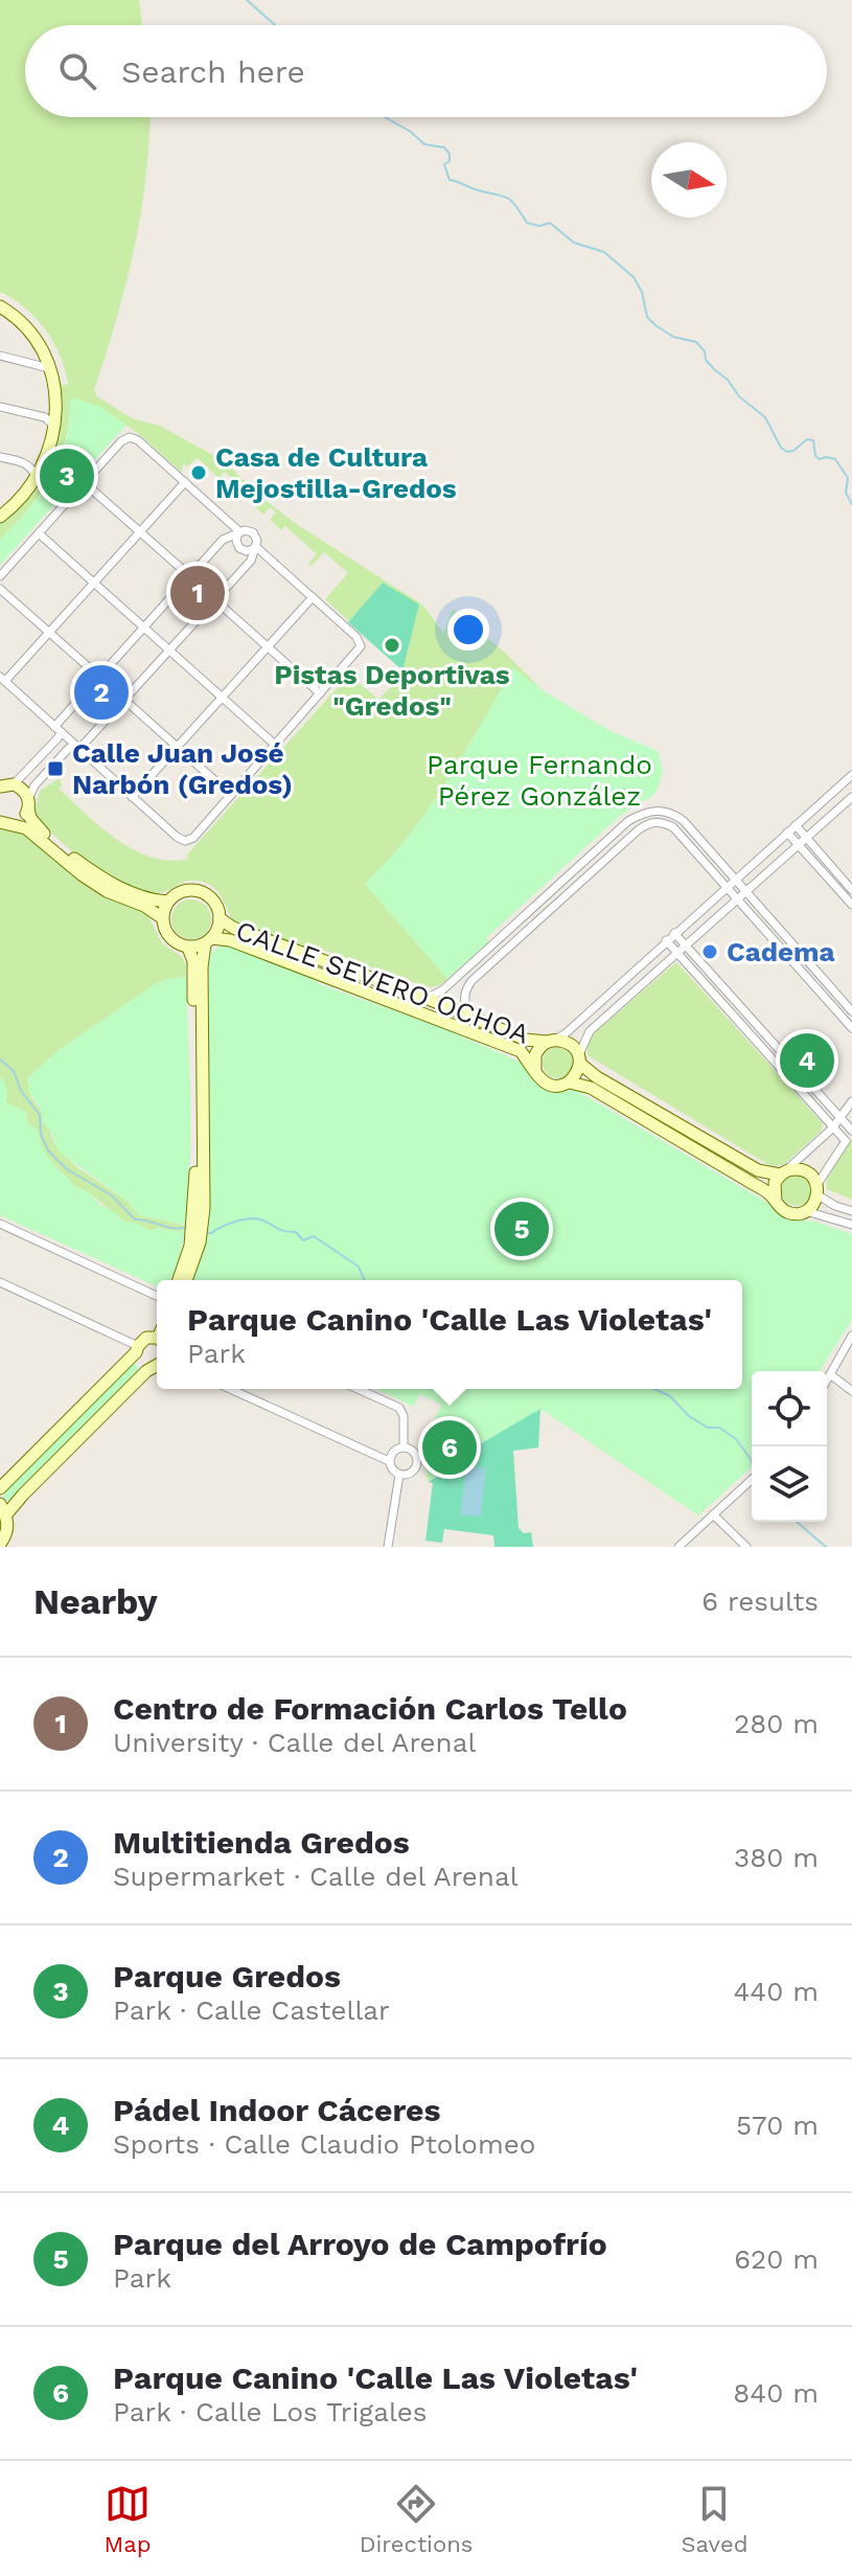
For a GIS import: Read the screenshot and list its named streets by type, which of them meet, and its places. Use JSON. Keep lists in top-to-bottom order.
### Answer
{
  "streets": {
    "main road": ["CALLE SEVERO OCHOA"]
  },
  "parks": ["Parque Fernando Pérez González"],
  "places": {
    "other": ["Casa de Cultura Mejostilla-Gredos", "Pistas Deportivas \"Gredos\"", "Cadema"],
    "transit": ["Calle Juan José Narbón (Gredos)"]
  },
  "north": "right",
  "page": {
    "search": "Search here",
    "pins": [
      "3",
      "1",
      "2",
      "4",
      "5",
      "6"
    ],
    "popup": ["Parque Canino 'Calle Las Violetas'", "Park"],
    "heading": ["Nearby", "6 results"],
    "list": [
      {
        "mark": "1",
        "name": "Centro de Formación Carlos Tello",
        "note": "University · Calle del Arenal",
        "value": "280 m"
      },
      {
        "mark": "2",
        "name": "Multitienda Gredos",
        "note": "Supermarket · Calle del Arenal",
        "value": "380 m"
      },
      {
        "mark": "3",
        "name": "Parque Gredos",
        "note": "Park · Calle Castellar",
        "value": "440 m"
      },
      {
        "mark": "4",
        "name": "Pádel Indoor Cáceres",
        "note": "Sports · Calle Claudio Ptolomeo",
        "value": "570 m"
      },
      {
        "mark": "5",
        "name": "Parque del Arroyo de Campofrío",
        "note": "Park",
        "value": "620 m"
      },
      {
        "mark": "6",
        "name": "Parque Canino 'Calle Las Violetas'",
        "note": "Park · Calle Los Trigales",
        "value": "840 m"
      }
    ],
    "nav": ["Map", "Directions", "Saved"]
  }
}
